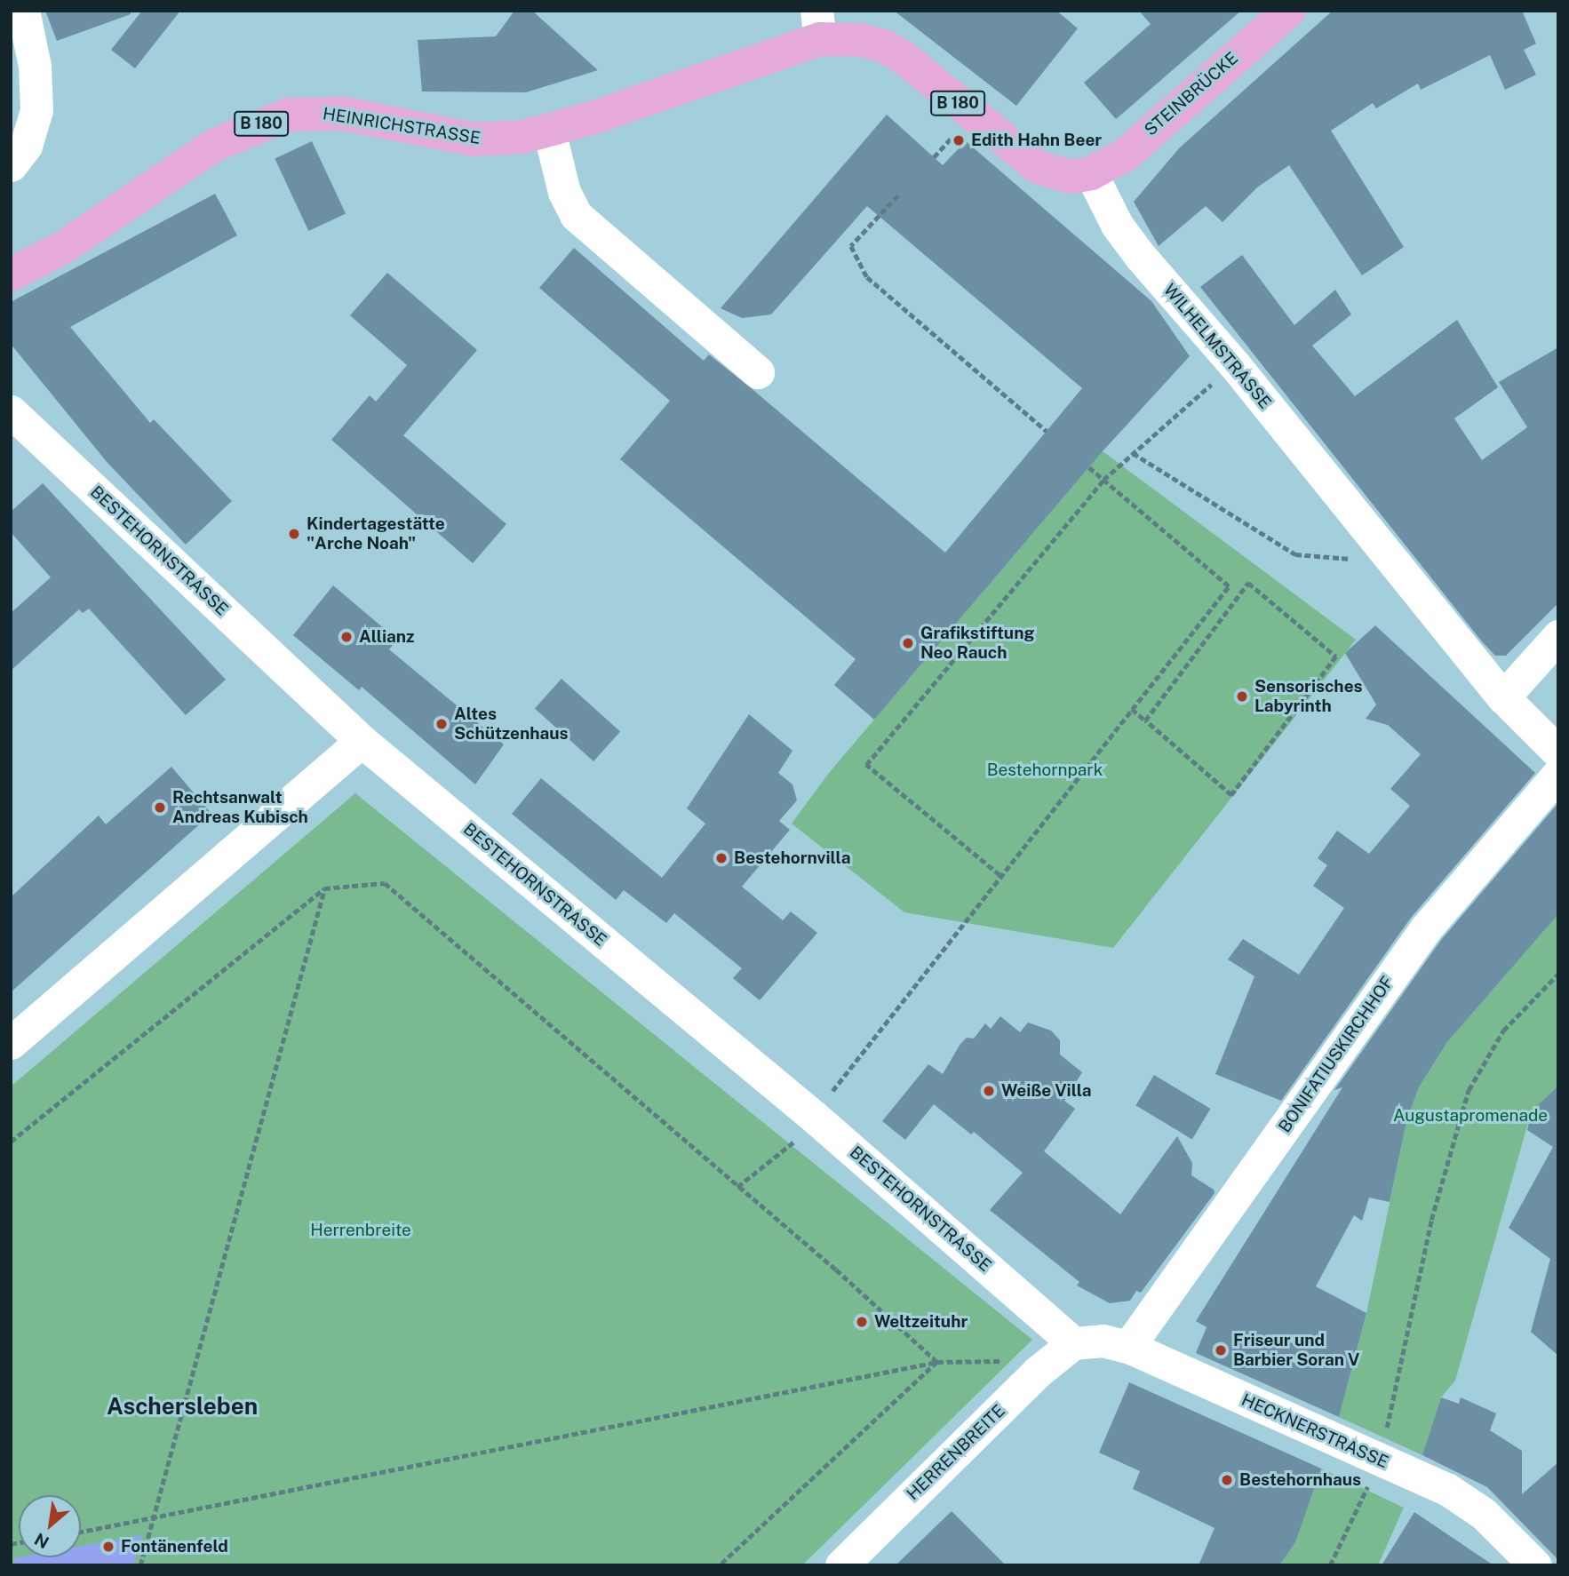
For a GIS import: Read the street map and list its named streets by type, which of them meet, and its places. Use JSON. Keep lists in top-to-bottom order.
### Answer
{
  "streets": {
    "main road": ["STEINBRÜCKE", "B 180", "HEINRICHSTRASSE"],
    "street": [
      "WILHELMSTRASSE",
      "BESTEHORNSTRASSE",
      "BONIFATIUSKIRCHHOF",
      "HECKNERSTRASSE",
      "HERRENBREITE"
    ]
  },
  "crossings": [
    ["STEINBRÜCKE", "B 180"],
    ["STEINBRÜCKE", "WILHELMSTRASSE"],
    ["B 180", "HEINRICHSTRASSE"],
    ["B 180", "WILHELMSTRASSE"],
    ["BESTEHORNSTRASSE", "HECKNERSTRASSE"],
    ["BESTEHORNSTRASSE", "HERRENBREITE"],
    ["BONIFATIUSKIRCHHOF", "HECKNERSTRASSE"],
    ["HECKNERSTRASSE", "HERRENBREITE"]
  ],
  "districts": ["Aschersleben"],
  "parks": ["Bestehornpark", "Augustapromenade", "Herrenbreite"],
  "places": [
    "Edith Hahn Beer",
    "Kindertagestätte \"Arche Noah\"",
    "Allianz",
    "Grafikstiftung Neo Rauch",
    "Sensorisches Labyrinth",
    "Altes Schützenhaus",
    "Rechtsanwalt Andreas Kubisch",
    "Bestehornvilla",
    "Weiße Villa",
    "Weltzeituhr",
    "Friseur und Barbier Soran V",
    "Bestehornhaus",
    "Fontänenfeld"
  ],
  "north": "bottom left"
}
